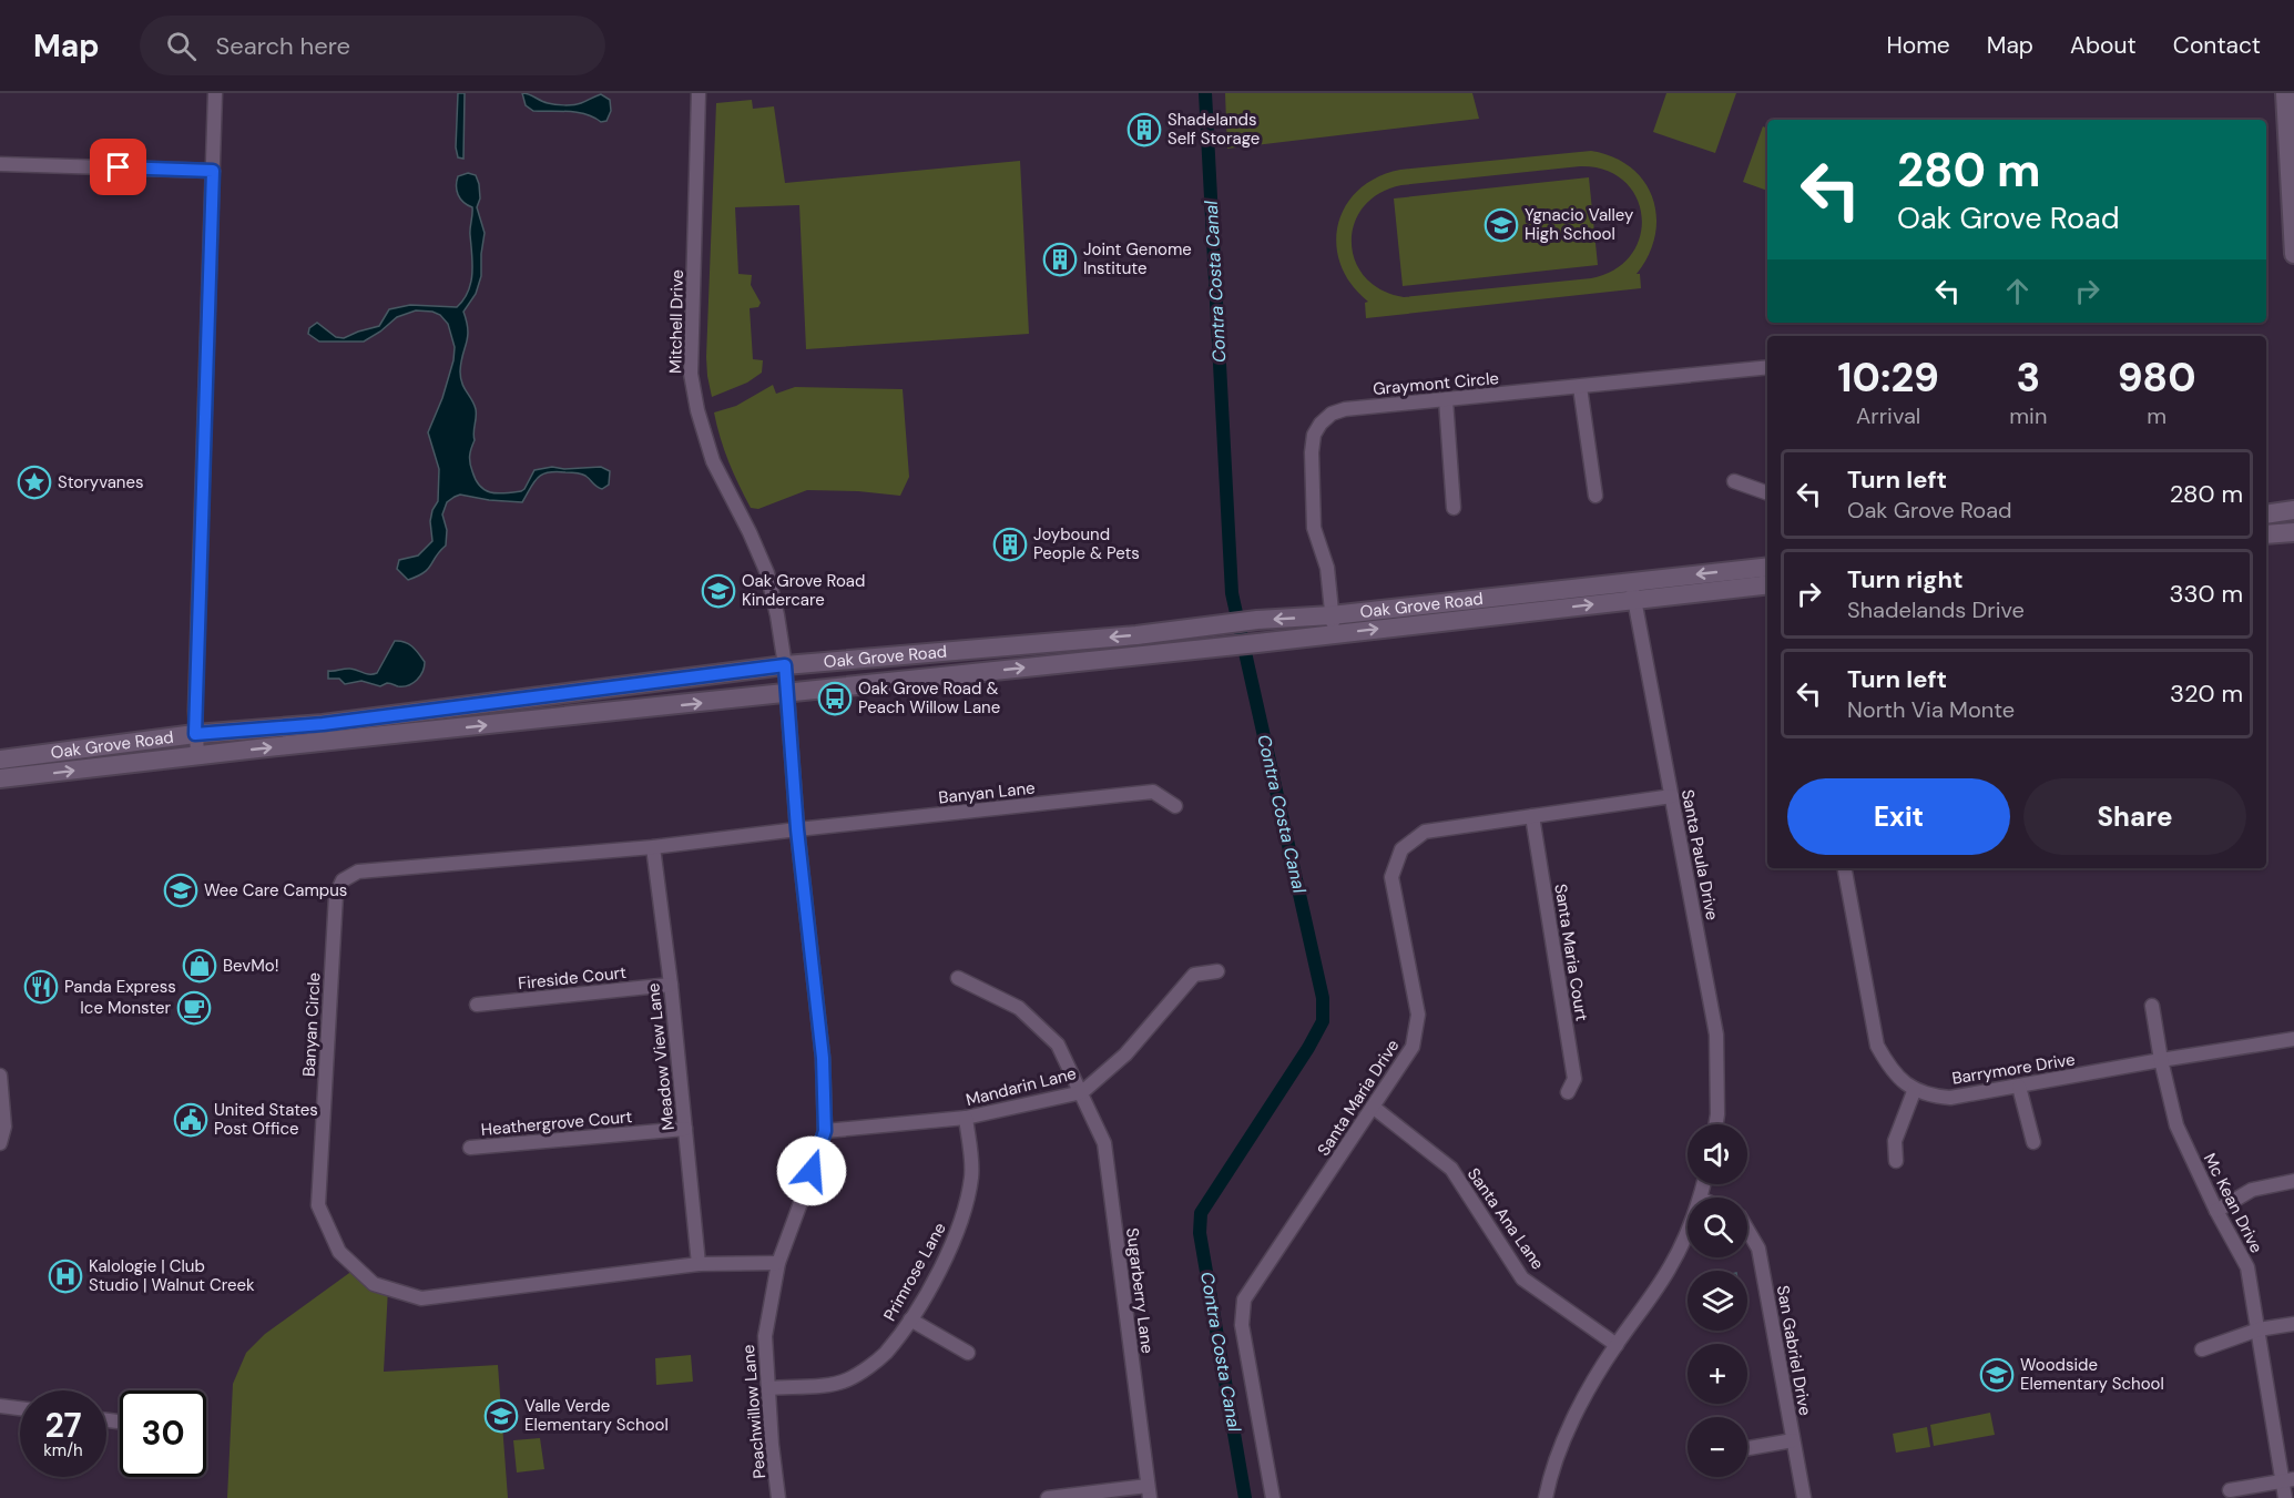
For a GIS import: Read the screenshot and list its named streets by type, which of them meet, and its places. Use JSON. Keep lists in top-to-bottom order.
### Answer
{
  "streets": {
    "main road": ["Oak Grove Road"],
    "street": [
      "Mitchell Drive",
      "Graymont Circle",
      "Banyan Lane",
      "Santa Paula Drive",
      "Santa Maria Court",
      "Fireside Court",
      "Banyan Circle",
      "Meadow View Lane",
      "Barrymore Drive",
      "Mandarin Lane",
      "Santa Maria Drive",
      "Heathergrove Court",
      "Mc Kean Drive",
      "Santa Ana Lane",
      "Primrose Lane",
      "Sugarberry Lane",
      "San Gabriel Drive",
      "Peachwillow Lane"
    ]
  },
  "crossings": [
    ["Mitchell Drive", "Oak Grove Road"],
    ["Mitchell Drive", "Peachwillow Lane"],
    ["Graymont Circle", "Oak Grove Road"],
    ["Oak Grove Road", "Santa Paula Drive"],
    ["Oak Grove Road", "Peachwillow Lane"],
    ["Banyan Lane", "Banyan Circle"],
    ["Banyan Lane", "Peachwillow Lane"],
    ["Santa Paula Drive", "Santa Maria Drive"],
    ["Santa Maria Court", "Santa Maria Drive"],
    ["Fireside Court", "Meadow View Lane"],
    ["Banyan Circle", "Meadow View Lane"],
    ["Banyan Circle", "Peachwillow Lane"],
    ["Meadow View Lane", "Heathergrove Court"],
    ["Barrymore Drive", "Mc Kean Drive"],
    ["Mandarin Lane", "Primrose Lane"],
    ["Mandarin Lane", "Sugarberry Lane"],
    ["Mandarin Lane", "Peachwillow Lane"],
    ["Santa Maria Drive", "Santa Ana Lane"],
    ["Primrose Lane", "Peachwillow Lane"]
  ],
  "water": ["Contra Costa Canal"],
  "places": {
    "building": ["Shadelands Self Storage", "Joint Genome Institute", "Joybound People & Pets"],
    "school or university": [
      "Ygnacio Valley High School",
      "Oak Grove Road Kindercare",
      "Wee Care Campus",
      "Woodside Elementary School",
      "Valle Verde Elementary School"
    ],
    "place": ["Storyvanes"],
    "bus stop": ["Oak Grove Road & Peach Willow Lane"],
    "shop": ["BevMo!"],
    "restaurant": ["Panda Express"],
    "cafe": ["Ice Monster"],
    "public building": ["United States Post Office"],
    "hospital": ["Kalologie | Club Studio | Walnut Creek"]
  },
  "page": {
    "header": "Map",
    "search": "Search here",
    "nav": [
      "Home",
      "Map",
      "About",
      "Contact"
    ],
    "turn": ["280 m", "Oak Grove Road"],
    "eta": [
      "10:29",
      "Arrival",
      "3",
      "min",
      "980",
      "m"
    ],
    "list": [
      {
        "name": "Turn left",
        "note": "Oak Grove Road",
        "value": "280 m"
      },
      {
        "name": "Turn right",
        "note": "Shadelands Drive",
        "value": "330 m"
      },
      {
        "name": "Turn left",
        "note": "North Via Monte",
        "value": "320 m"
      }
    ],
    "buttons": ["Exit", "Share"],
    "map_buttons": ["+", "−"],
    "speed": "27 km/h",
    "limit": "30"
  }
}
